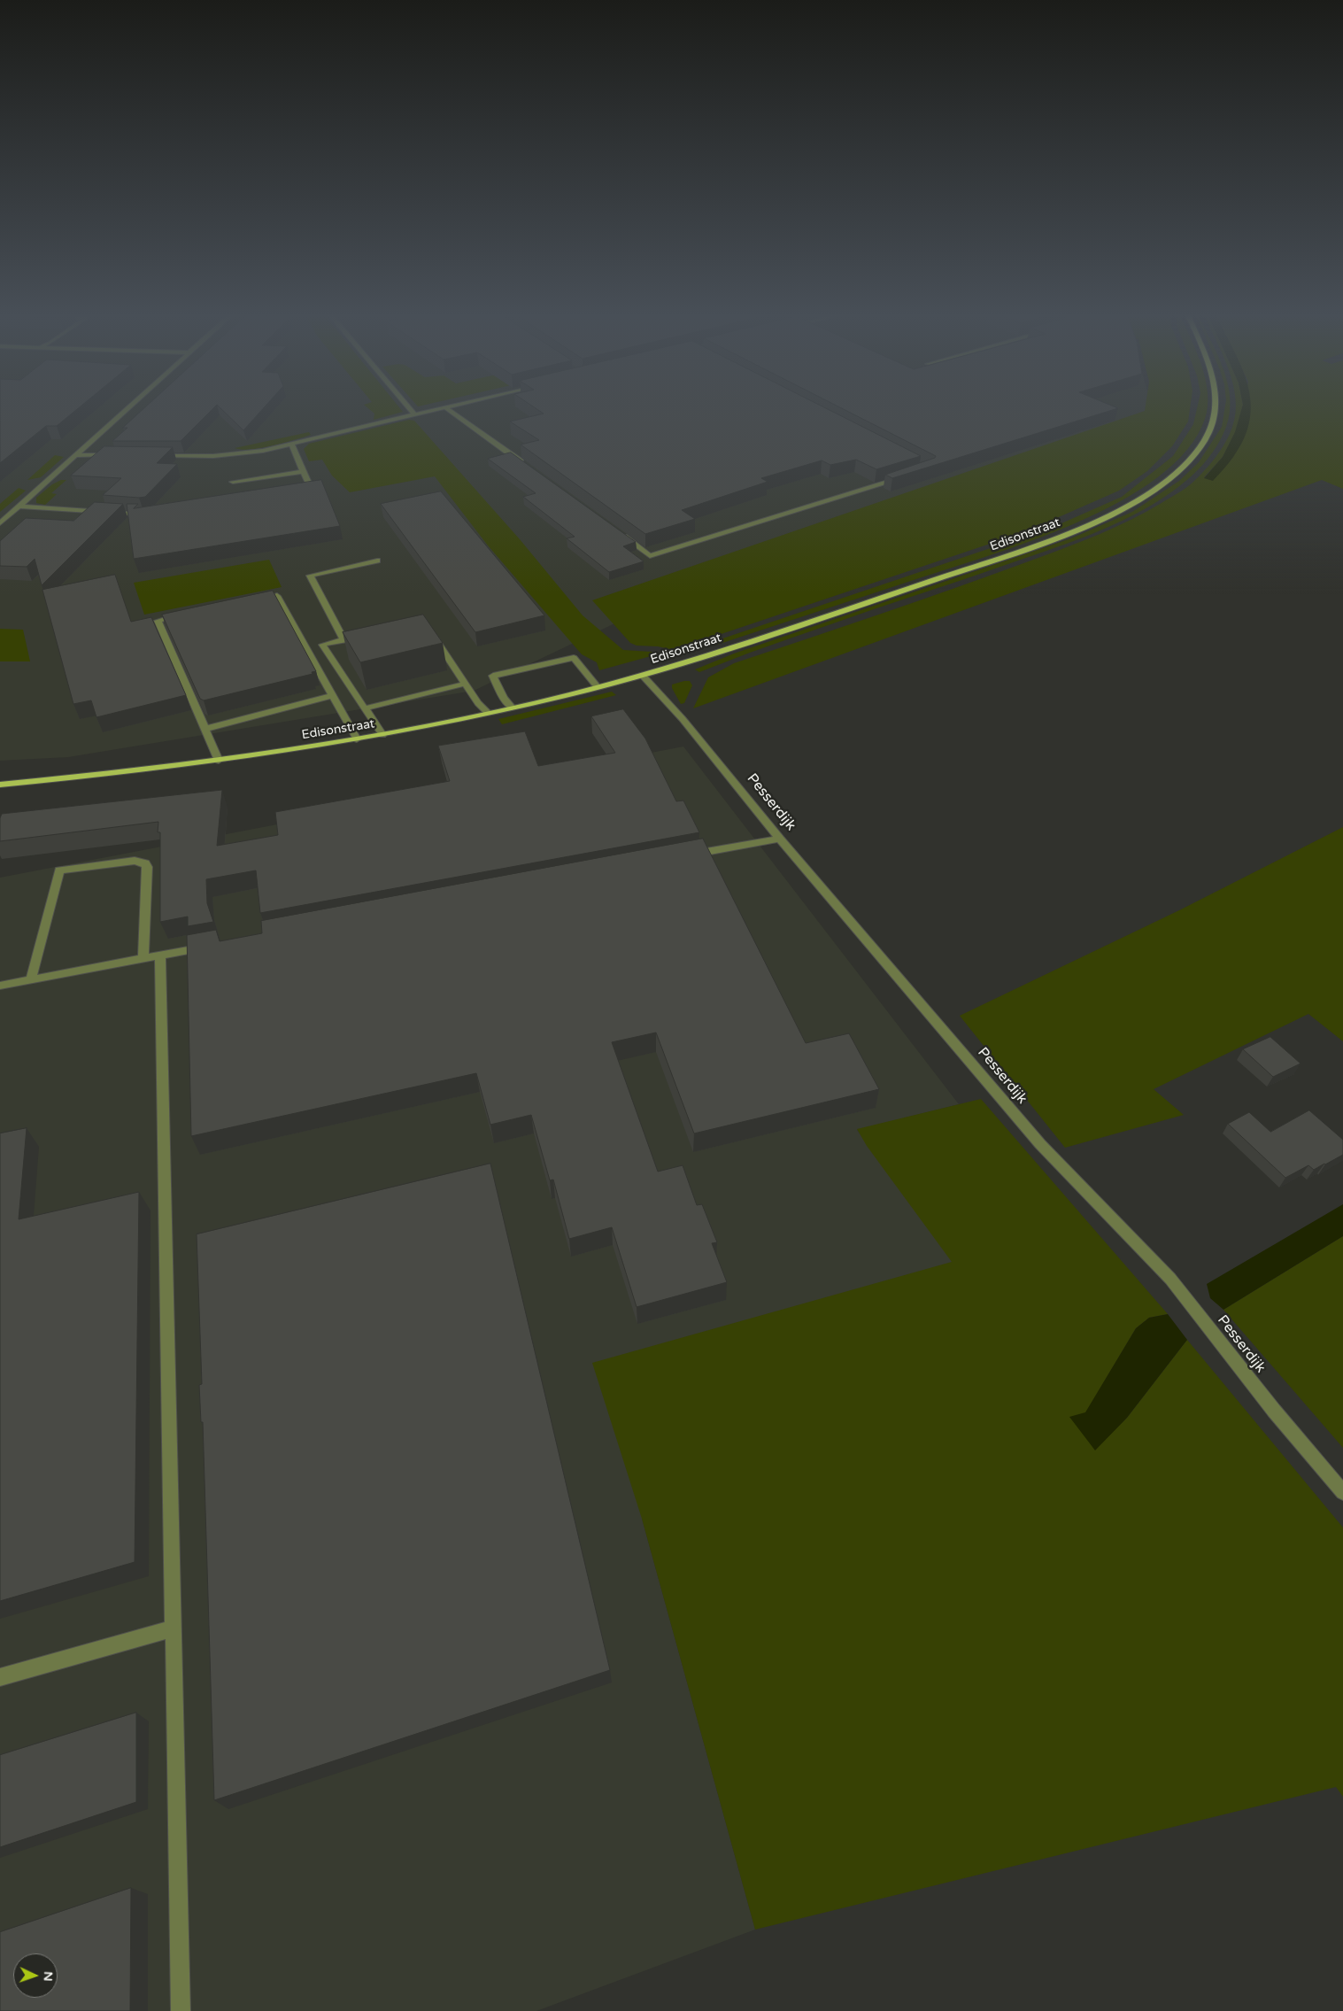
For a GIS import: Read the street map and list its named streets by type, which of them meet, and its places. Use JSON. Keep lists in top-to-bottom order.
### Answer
{
  "streets": {
    "main road": ["Edisonstraat"],
    "street": ["Pesserdijk"]
  },
  "crossings": [
    ["Edisonstraat", "Pesserdijk"]
  ],
  "north": "right"
}
